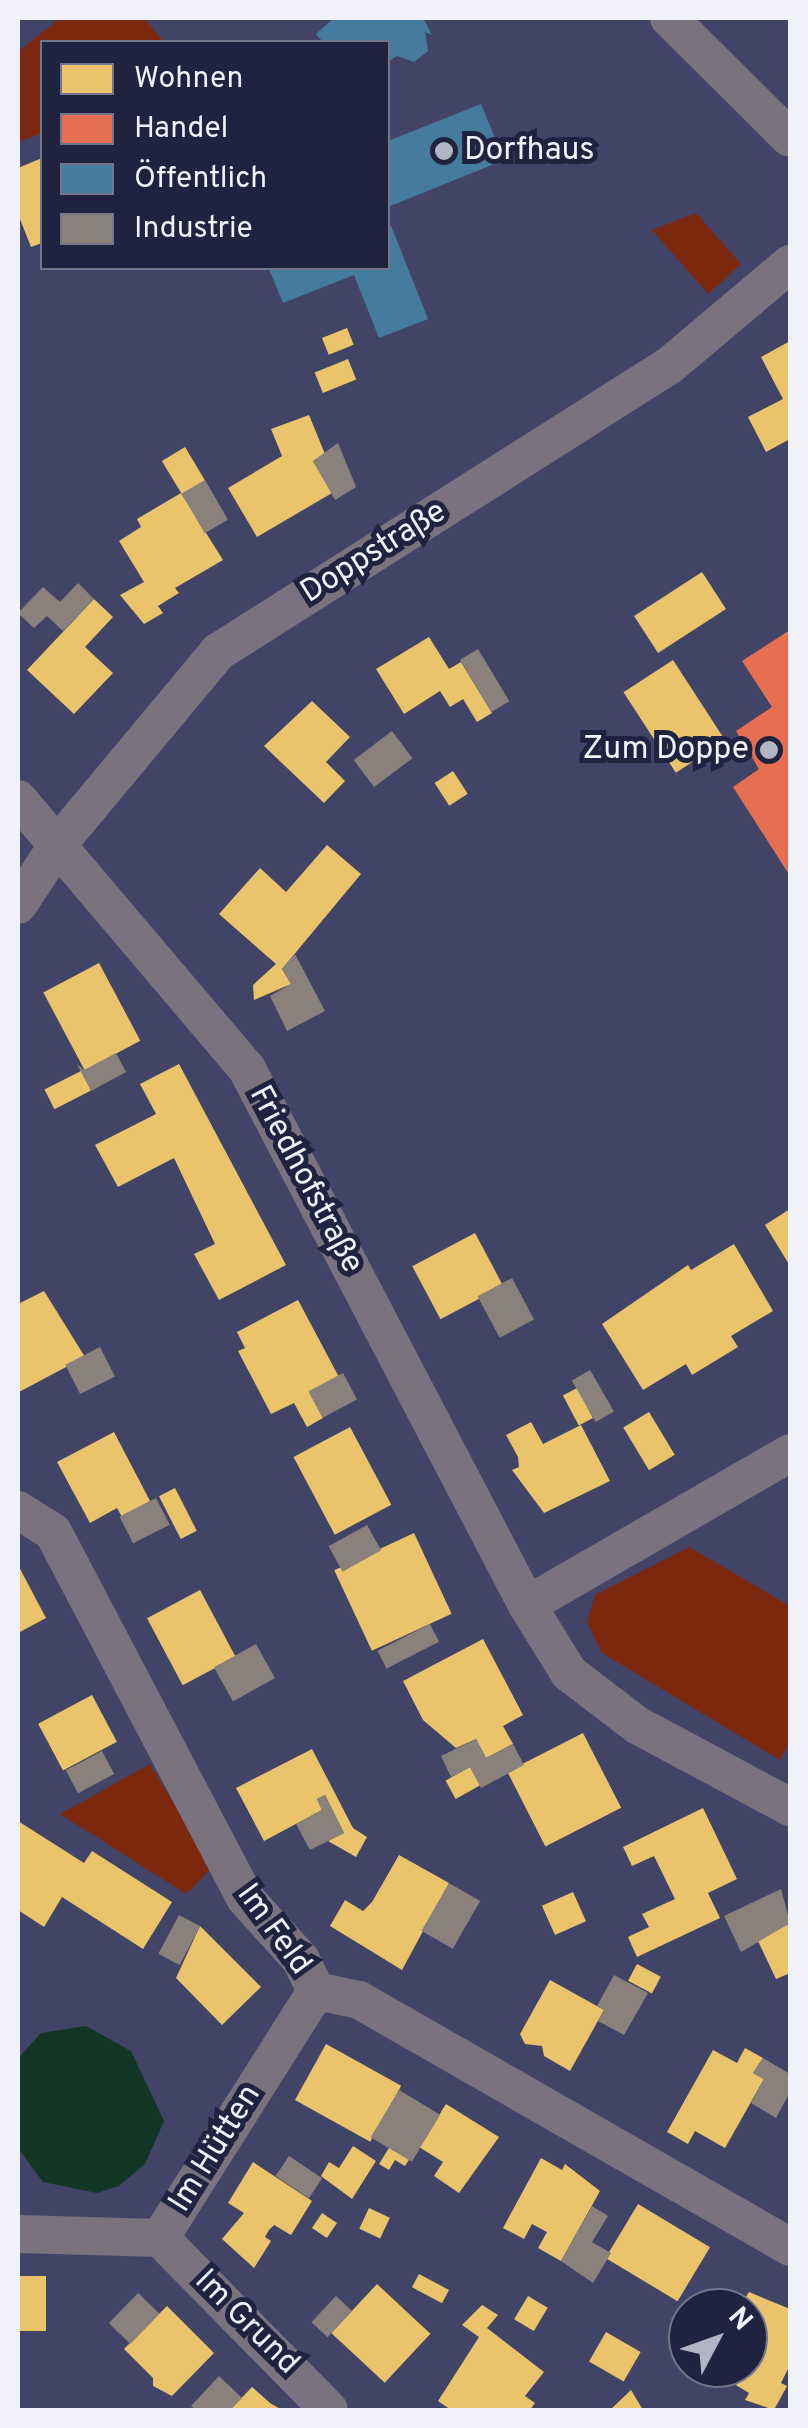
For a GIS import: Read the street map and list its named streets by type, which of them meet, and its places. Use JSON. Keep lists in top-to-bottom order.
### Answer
{
  "streets": {
    "street": [
      "Doppstraße",
      "Friedhofstraße",
      "Im Feld",
      "Im Hütten",
      "Im Grund"
    ]
  },
  "crossings": [
    ["Doppstraße", "Friedhofstraße"],
    ["Im Feld", "Im Hütten"],
    ["Im Hütten", "Im Grund"]
  ],
  "places": ["Dorfhaus", "Zum Doppe"],
  "legend": [
    "Wohnen",
    "Handel",
    "Öffentlich",
    "Industrie"
  ],
  "north": "top right"
}
